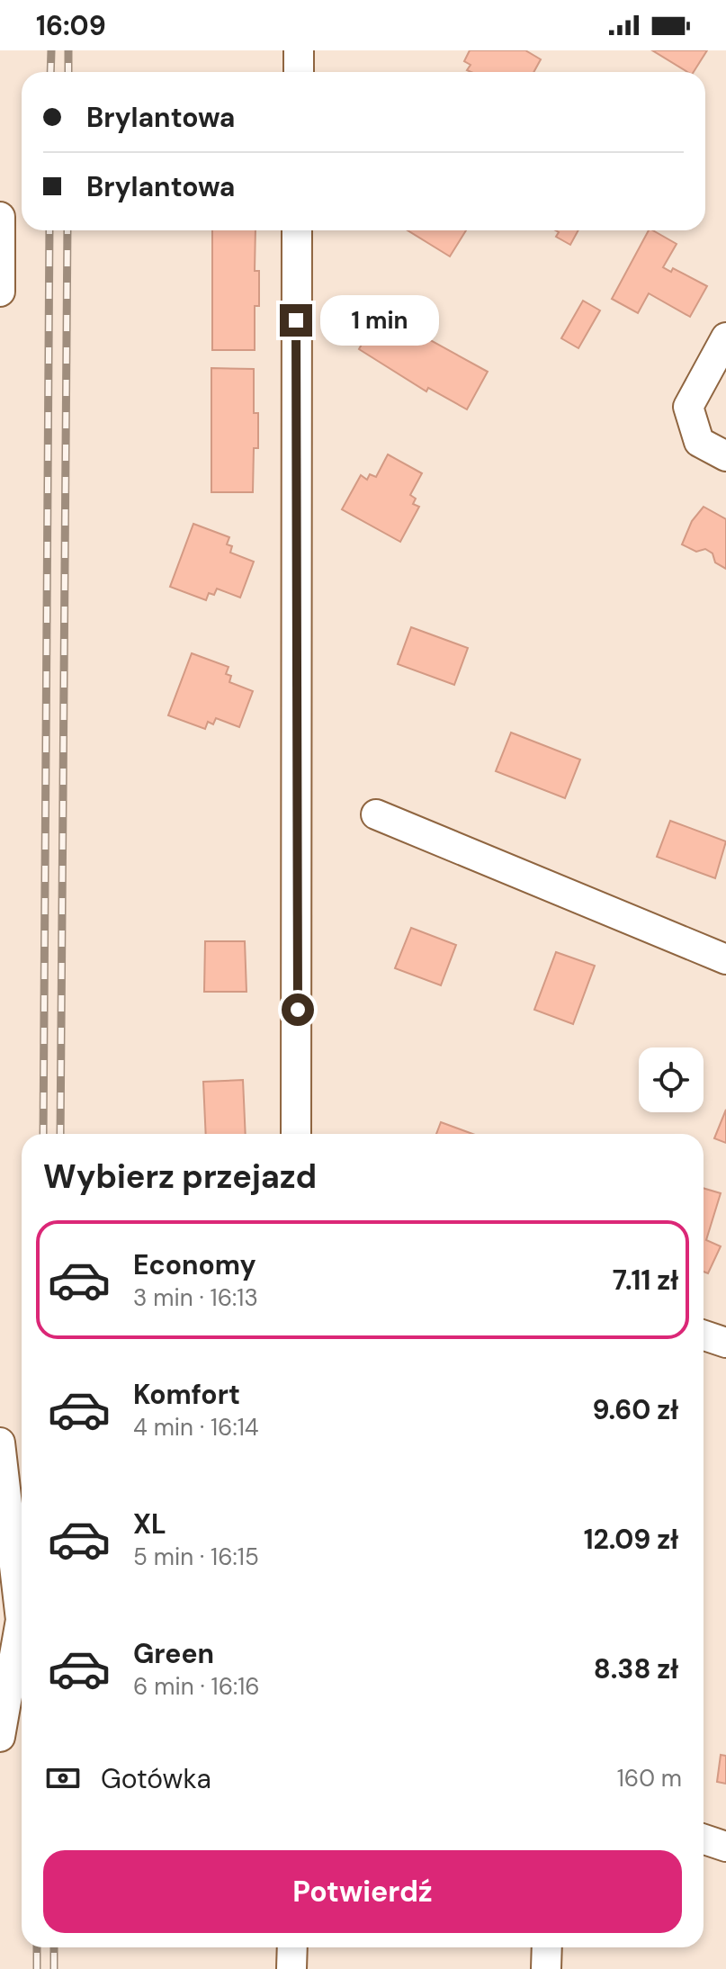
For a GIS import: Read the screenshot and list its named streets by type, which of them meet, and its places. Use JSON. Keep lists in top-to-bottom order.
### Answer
{
  "page": {
    "status": "16:09",
    "banner": ["Brylantowa", "Brylantowa"],
    "bubble": "1 min",
    "heading": "Wybierz przejazd",
    "list": [
      {
        "name": "Economy",
        "note": "3 min · 16:13",
        "value": "7.11 zł"
      },
      {
        "name": "Komfort",
        "note": "4 min · 16:14",
        "value": "9.60 zł"
      },
      {
        "name": "XL",
        "note": "5 min · 16:15",
        "value": "12.09 zł"
      },
      {
        "name": "Green",
        "note": "6 min · 16:16",
        "value": "8.38 zł"
      }
    ],
    "pay": ["Gotówka", "160 m"],
    "buttons": "Potwierdź"
  }
}
